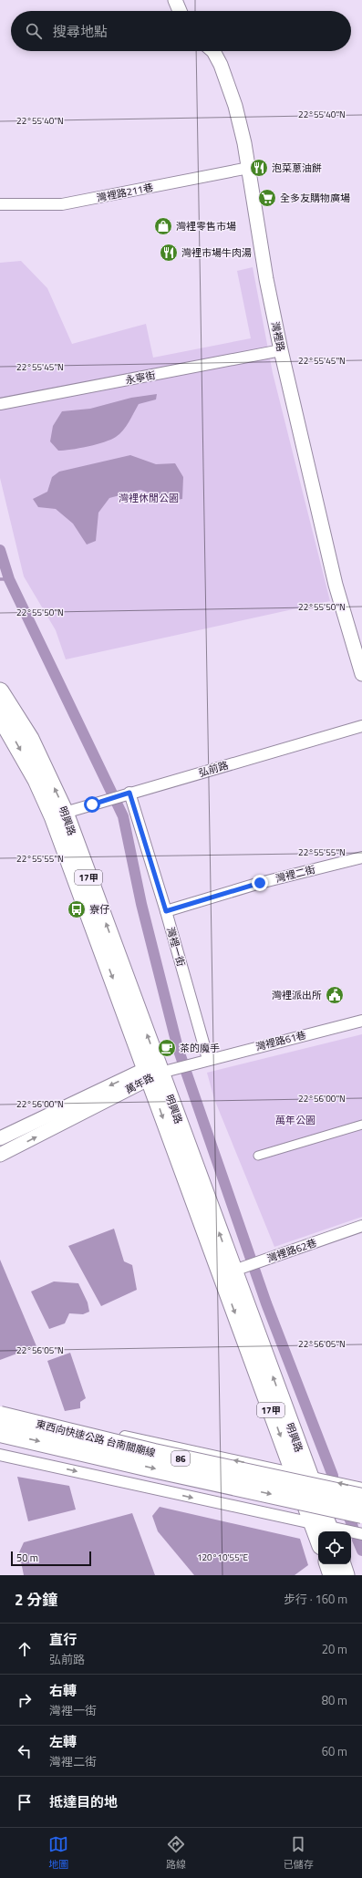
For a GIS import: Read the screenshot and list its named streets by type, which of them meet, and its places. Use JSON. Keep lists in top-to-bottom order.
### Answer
{
  "streets": {
    "highway": ["東西向快速公路 台南關廟線", "86"],
    "main road": ["明興路", "17甲"],
    "street": [
      "灣裡路211巷",
      "灣裡路",
      "永寧街",
      "弘前路",
      "灣裡二街",
      "灣裡一街",
      "灣裡路61巷",
      "萬年路",
      "灣裡路62巷"
    ]
  },
  "crossings": [
    ["灣裡路211巷", "灣裡路"],
    ["灣裡路", "永寧街"],
    ["弘前路", "明興路"],
    ["弘前路", "灣裡一街"],
    ["明興路", "灣裡路61巷"],
    ["明興路", "萬年路"],
    ["明興路", "灣裡路62巷"],
    ["灣裡二街", "灣裡一街"],
    ["灣裡一街", "灣裡路61巷"],
    ["灣裡路61巷", "萬年路"]
  ],
  "parks": ["灣裡休閒公園", "萬年公園"],
  "places": {
    "restaurant": ["泡菜蔥油餅", "灣裡市場牛肉湯"],
    "supermarket": ["全多友購物廣場"],
    "shop": ["灣裡零售市場"],
    "bus stop": ["寮仔"],
    "public building": ["灣裡派出所"],
    "cafe": ["茶的魔手"]
  },
  "scale_bar": "50 m",
  "page": {
    "search": "搜尋地點",
    "scale": "50 m",
    "heading": ["2 分鐘", "步行 · 160 m"],
    "list": [
      ["直行", "弘前路", "20 m"],
      ["右轉", "灣裡一街", "80 m"],
      ["左轉", "灣裡二街", "60 m"],
      "抵達目的地"
    ],
    "nav": ["地圖", "路線", "已儲存"]
  },
  "coordinates": [
    "22°55'40\"N",
    "22°55'45\"N",
    "22°55'50\"N",
    "22°55'55\"N",
    "22°56'00\"N",
    "22°56'05\"N",
    "120°10'55\"E"
  ]
}
